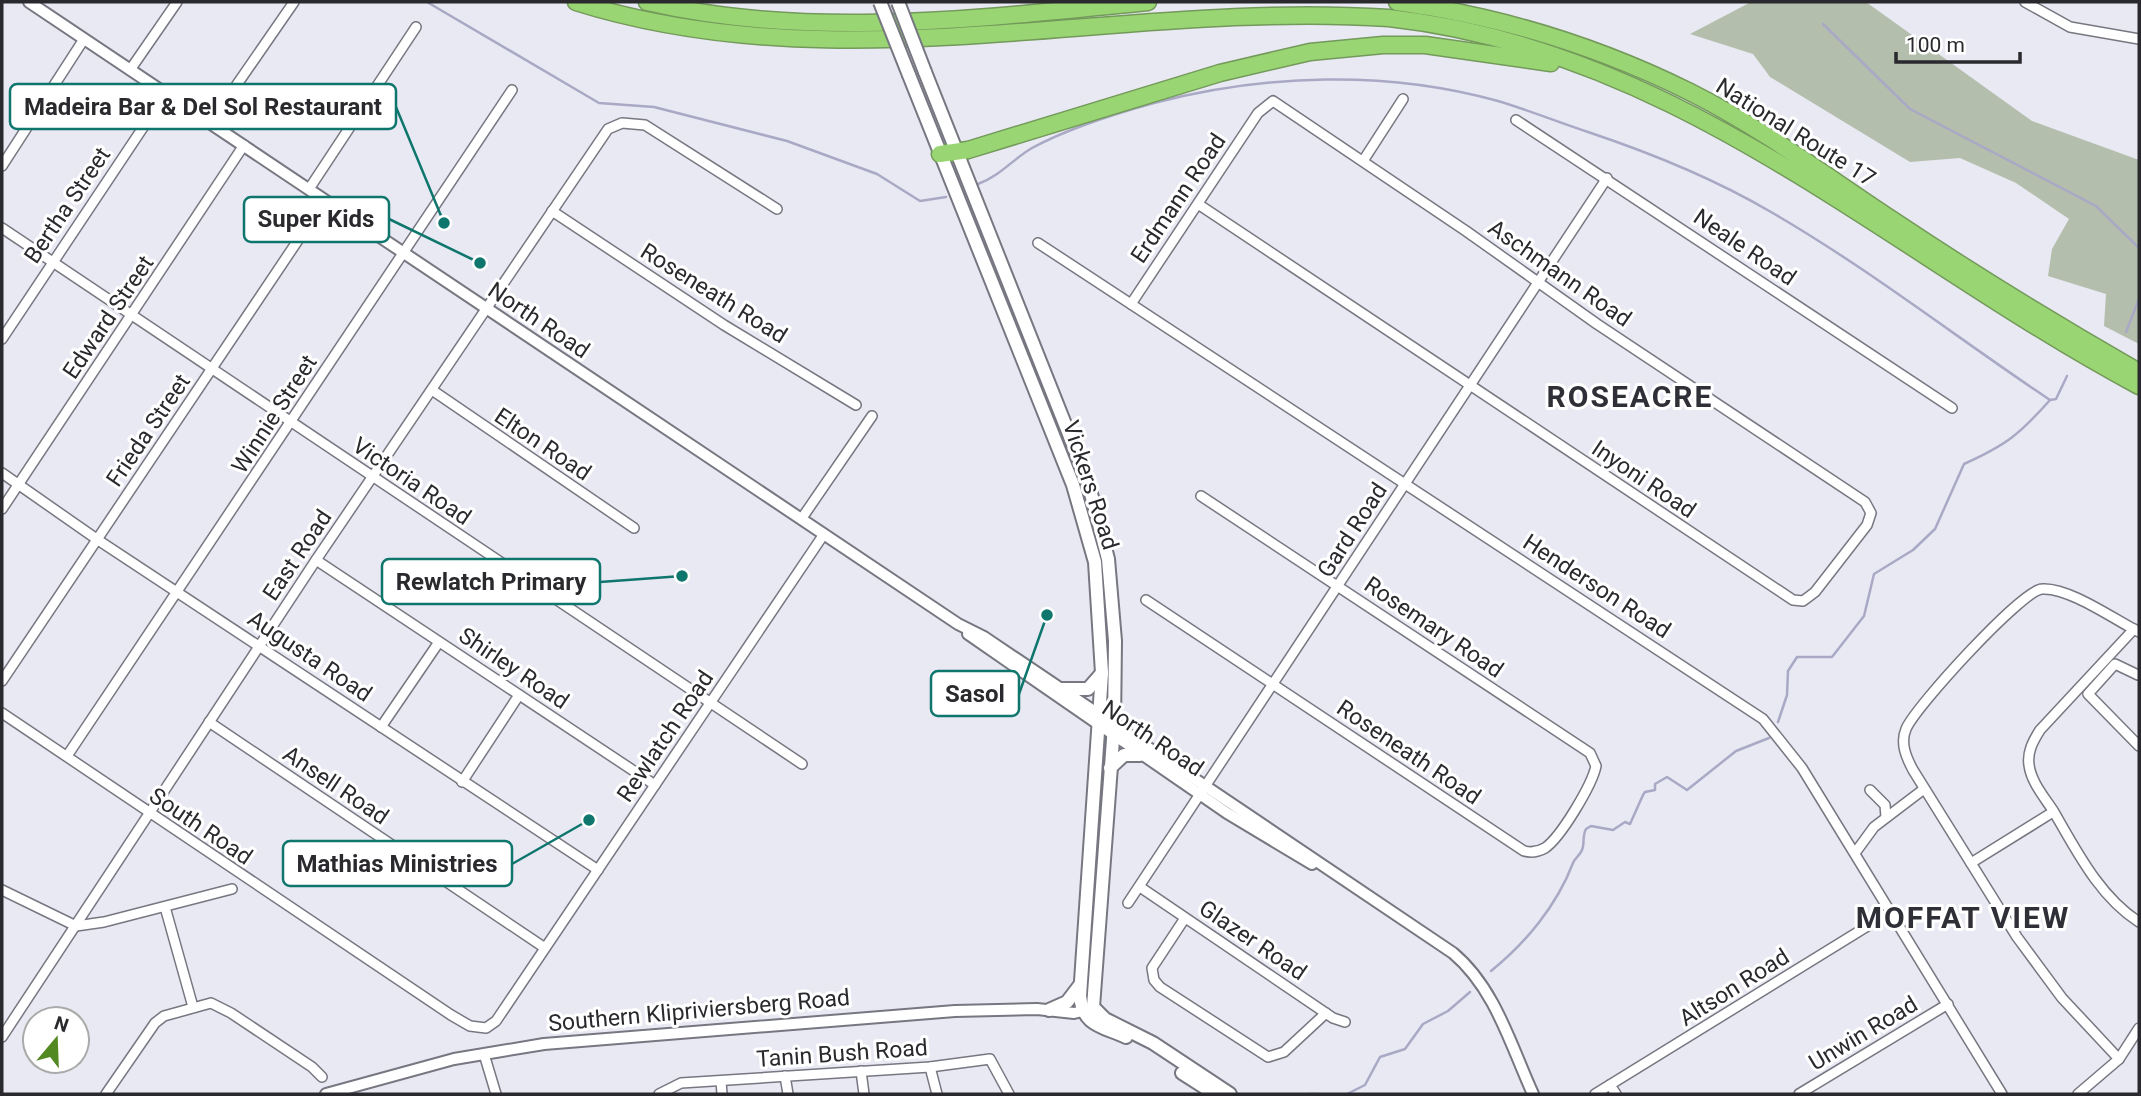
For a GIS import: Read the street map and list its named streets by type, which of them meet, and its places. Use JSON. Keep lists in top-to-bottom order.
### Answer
{
  "streets": {
    "highway": ["National Route 17"],
    "main road": ["Vickers Road", "Southern Klipriviersberg Road"],
    "street": [
      "Erdmann Road",
      "Bertha Street",
      "Neale Road",
      "Aschmann Road",
      "Roseneath Road",
      "Edward Street",
      "North Road",
      "Winnie Street",
      "Frieda Street",
      "Elton Road",
      "Inyoni Road",
      "Victoria Road",
      "Gard Road",
      "East Road",
      "Henderson Road",
      "Rosemary Road",
      "Augusta Road",
      "Shirley Road",
      "Rewlatch Road",
      "Ansell Road",
      "South Road",
      "Glazer Road",
      "Altson Road",
      "Unwin Road",
      "Tanin Bush Road"
    ]
  },
  "crossings": [
    ["Erdmann Road", "Aschmann Road"],
    ["Erdmann Road", "Inyoni Road"],
    ["Erdmann Road", "Henderson Road"],
    ["Bertha Street", "North Road"],
    ["Bertha Street", "Victoria Road"],
    ["Neale Road", "Gard Road"],
    ["Aschmann Road", "Inyoni Road"],
    ["Aschmann Road", "Gard Road"],
    ["Roseneath Road", "Gard Road"],
    ["Roseneath Road", "East Road"],
    ["Roseneath Road", "Rosemary Road"],
    ["Edward Street", "North Road"],
    ["Edward Street", "Victoria Road"],
    ["Edward Street", "Augusta Road"],
    ["North Road", "Winnie Street"],
    ["North Road", "Frieda Street"],
    ["North Road", "Vickers Road"],
    ["North Road", "Gard Road"],
    ["North Road", "East Road"],
    ["North Road", "Rewlatch Road"],
    ["Winnie Street", "Victoria Road"],
    ["Winnie Street", "Augusta Road"],
    ["Winnie Street", "South Road"],
    ["Frieda Street", "Victoria Road"],
    ["Frieda Street", "Augusta Road"],
    ["Elton Road", "East Road"],
    ["Inyoni Road", "Gard Road"],
    ["Victoria Road", "East Road"],
    ["Victoria Road", "Rewlatch Road"],
    ["Vickers Road", "Southern Klipriviersberg Road"],
    ["Gard Road", "Henderson Road"],
    ["Gard Road", "Rosemary Road"],
    ["Gard Road", "Glazer Road"],
    ["East Road", "Augusta Road"],
    ["East Road", "Shirley Road"],
    ["East Road", "Ansell Road"],
    ["East Road", "South Road"],
    ["Henderson Road", "Altson Road"],
    ["Henderson Road", "Unwin Road"],
    ["Augusta Road", "Rewlatch Road"],
    ["Shirley Road", "Rewlatch Road"],
    ["Rewlatch Road", "Ansell Road"],
    ["Rewlatch Road", "South Road"]
  ],
  "districts": ["ROSEACRE", "MOFFAT VIEW"],
  "places": [
    "Madeira Bar & Del Sol Restaurant",
    "Super Kids",
    "Rewlatch Primary",
    "Sasol",
    "Mathias Ministries"
  ],
  "scale_bar": "100 m",
  "north": "top"
}
